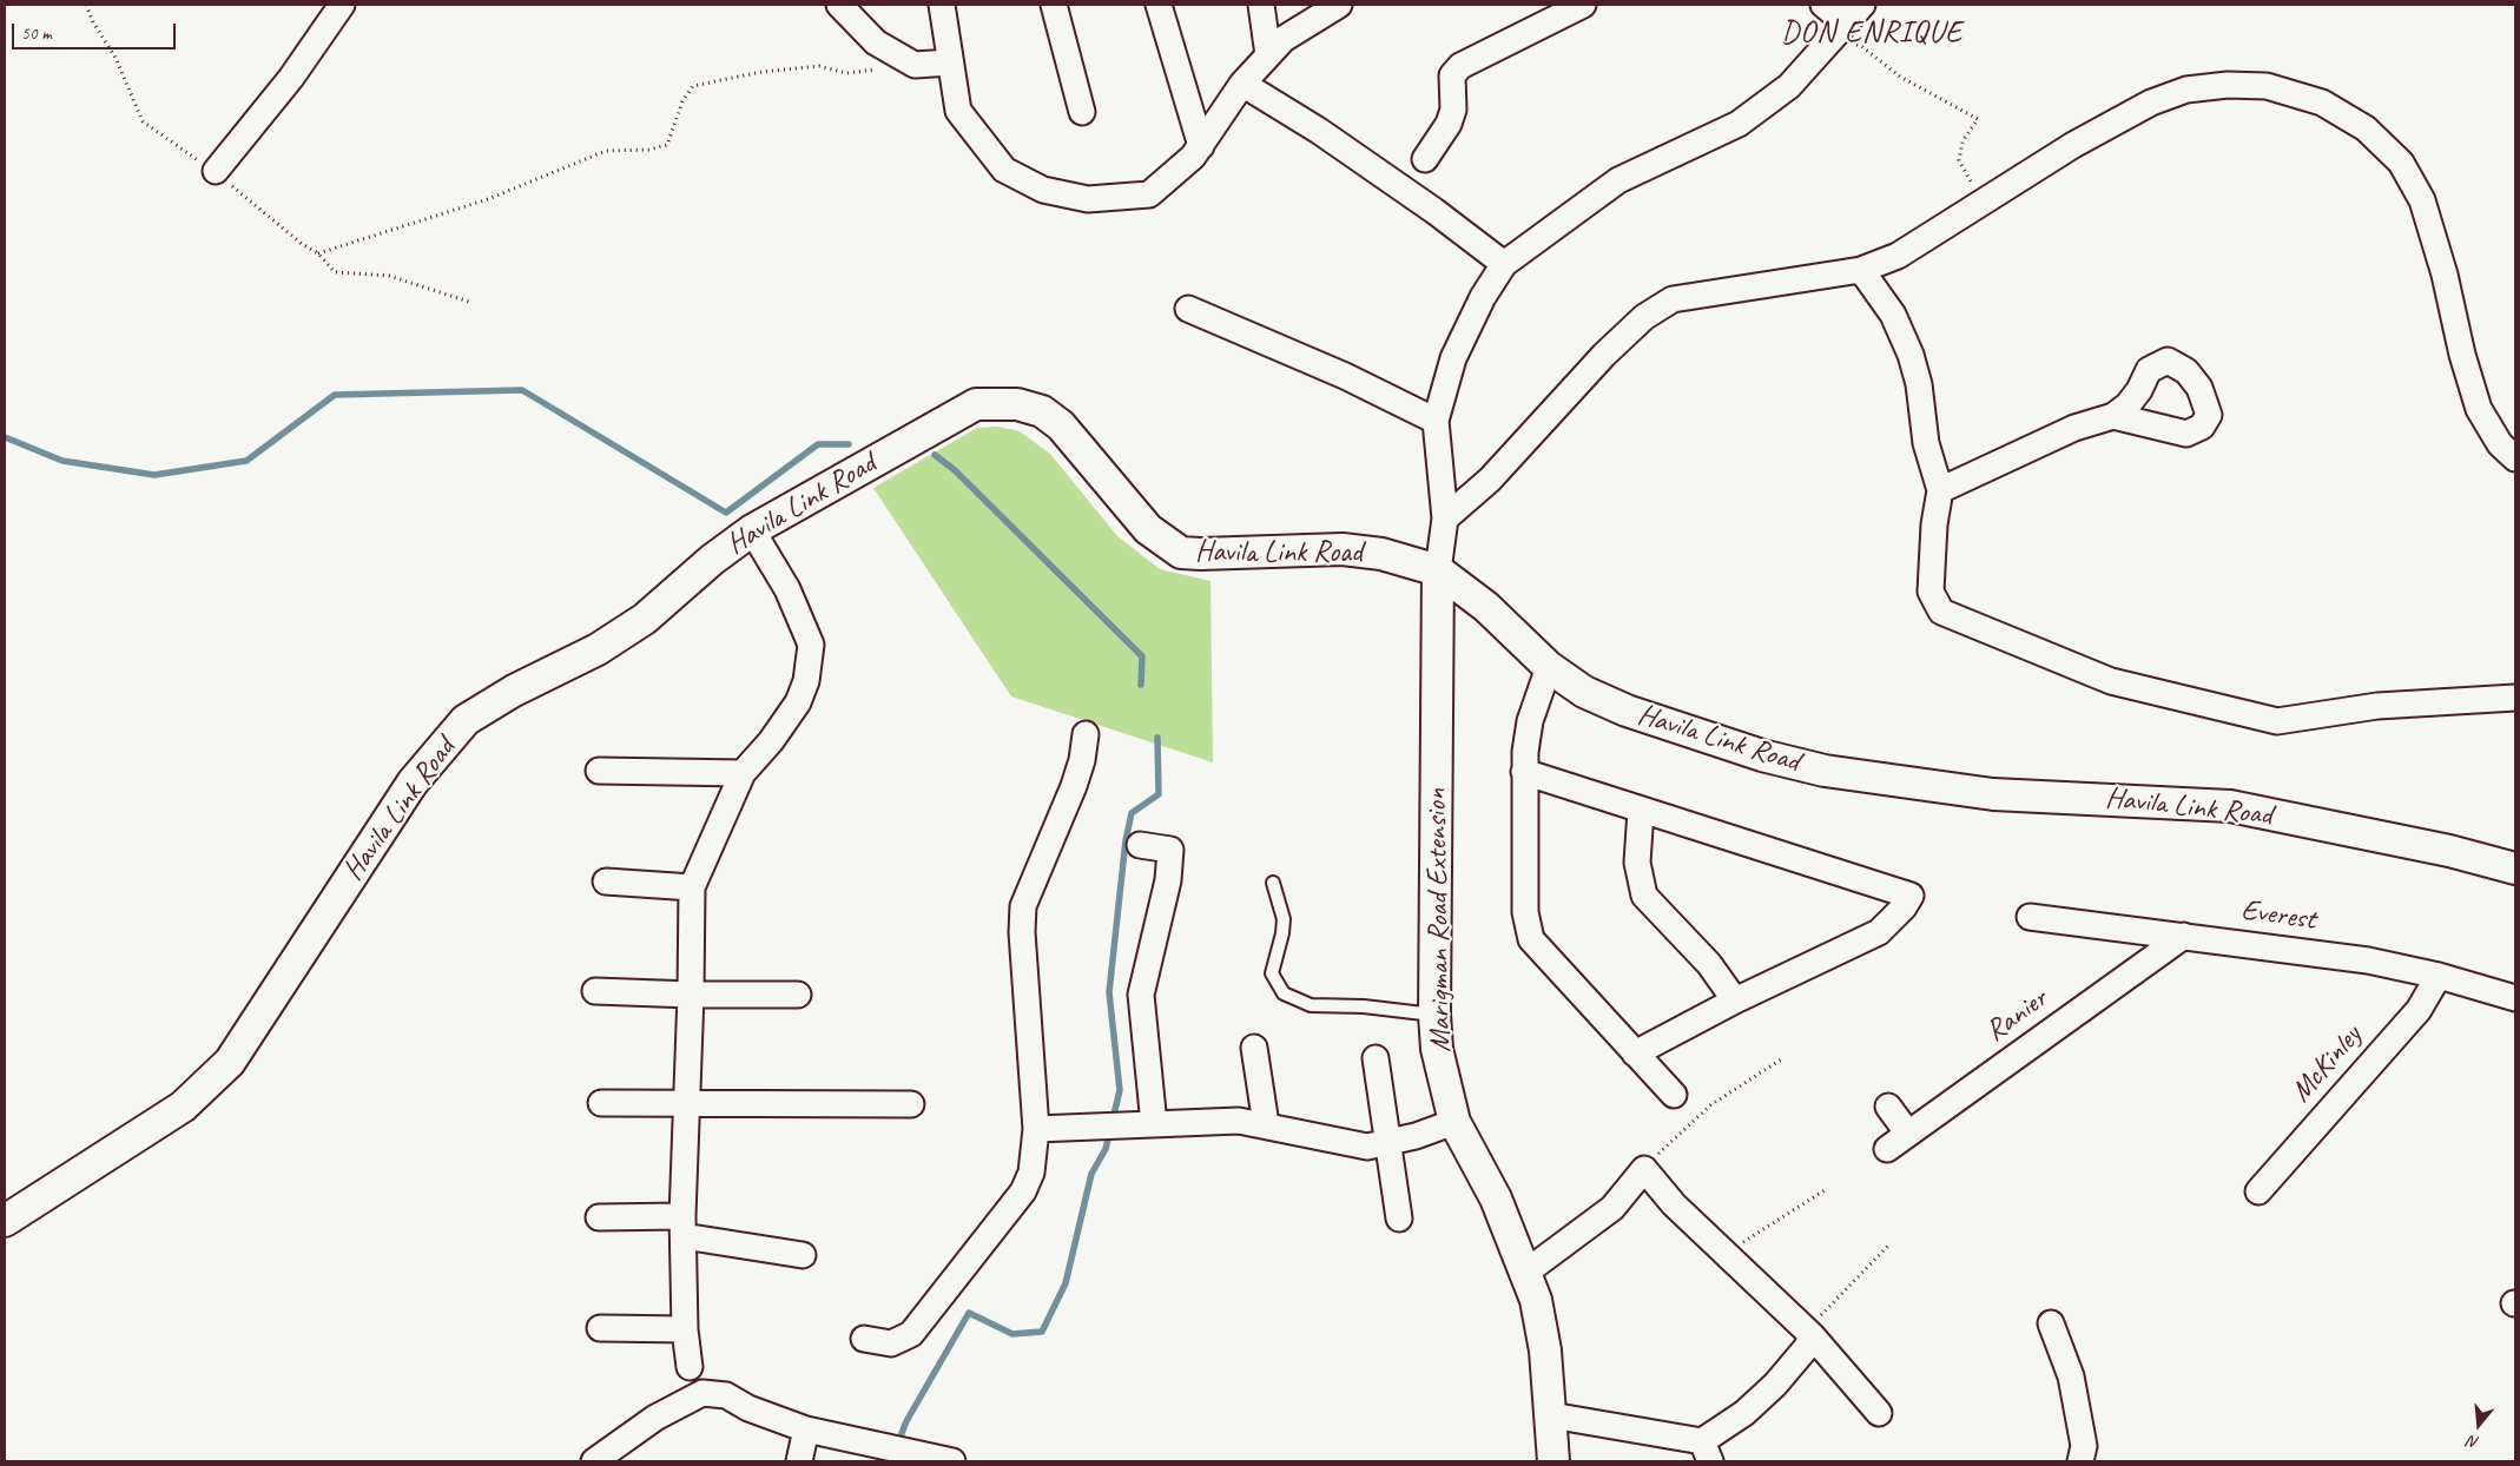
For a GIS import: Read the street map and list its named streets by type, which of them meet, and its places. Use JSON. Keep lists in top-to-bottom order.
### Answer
{
  "streets": {
    "street": [
      "Havila Link Road",
      "Everest",
      "Marigman Road Extension",
      "Ranier",
      "McKinley"
    ]
  },
  "crossings": [
    ["Havila Link Road", "Marigman Road Extension"],
    ["Everest", "Ranier"],
    ["Everest", "McKinley"]
  ],
  "districts": ["DON ENRIQUE"],
  "scale_bar": "50 m",
  "north": "bottom"
}
